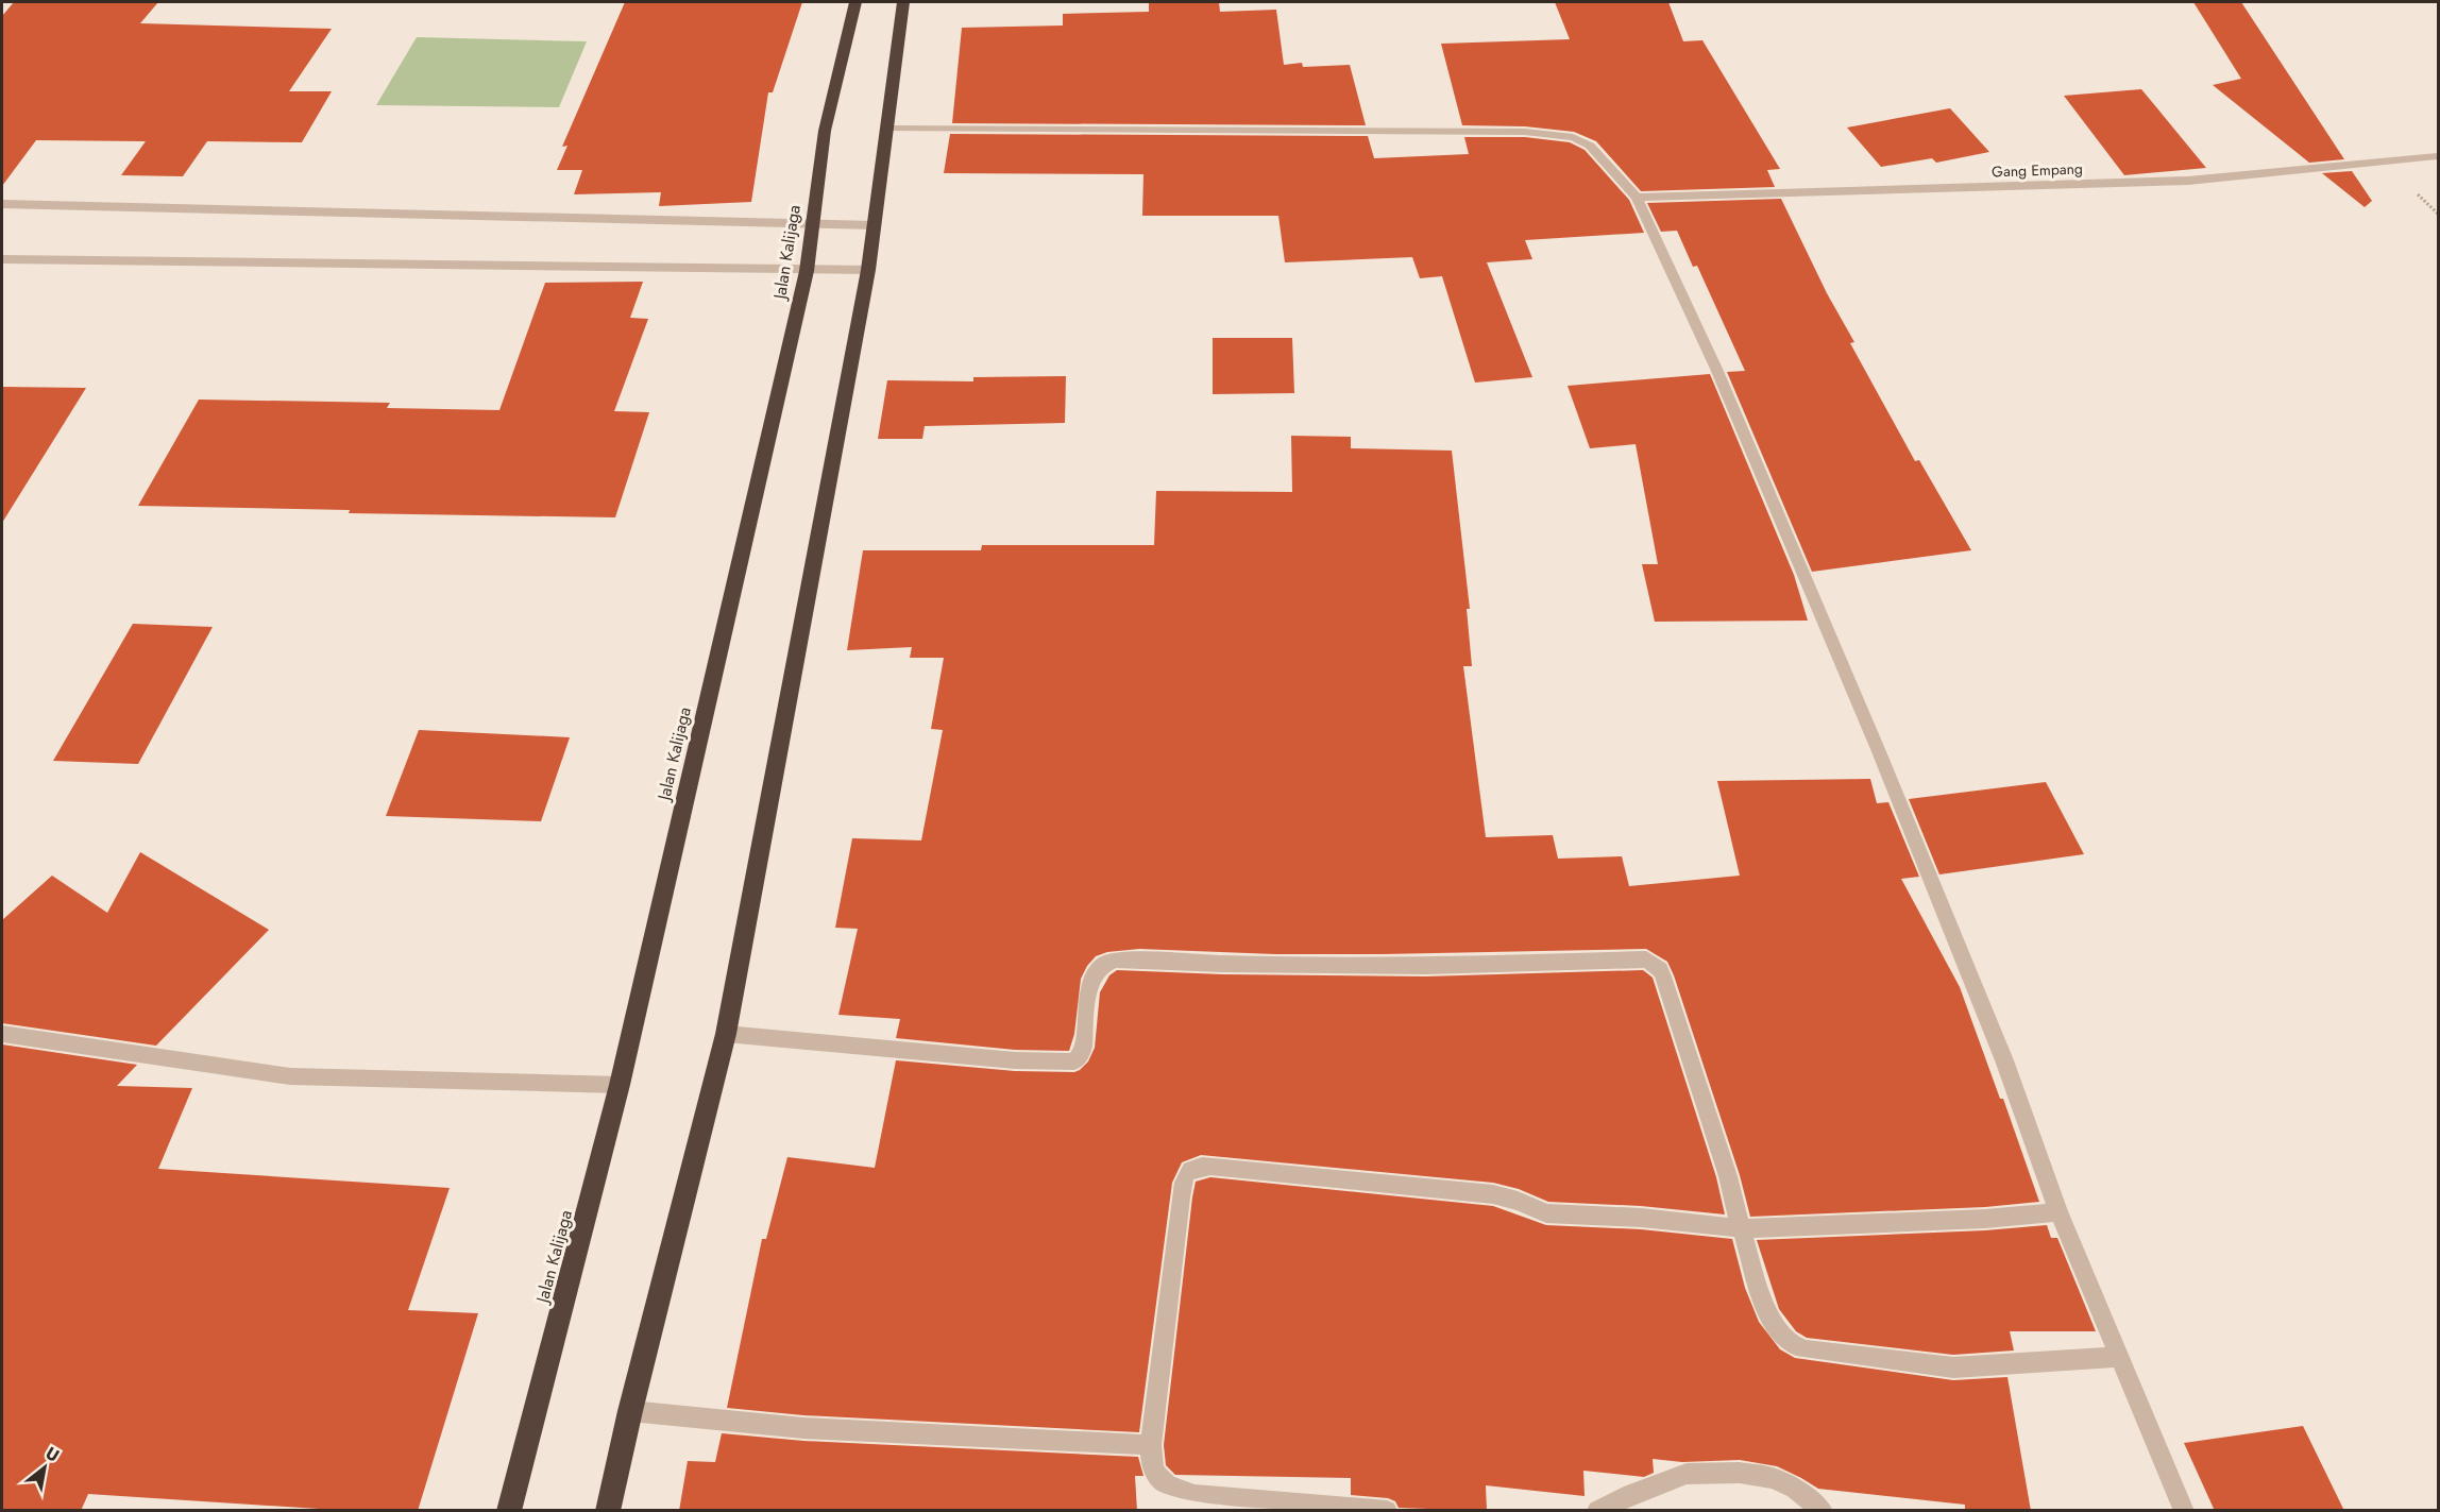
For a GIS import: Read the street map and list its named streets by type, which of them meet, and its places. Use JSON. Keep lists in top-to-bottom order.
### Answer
{
  "streets": {
    "highway": ["Jalan Kalijaga"],
    "street": ["Gang Empang"]
  },
  "north": "top right"
}
